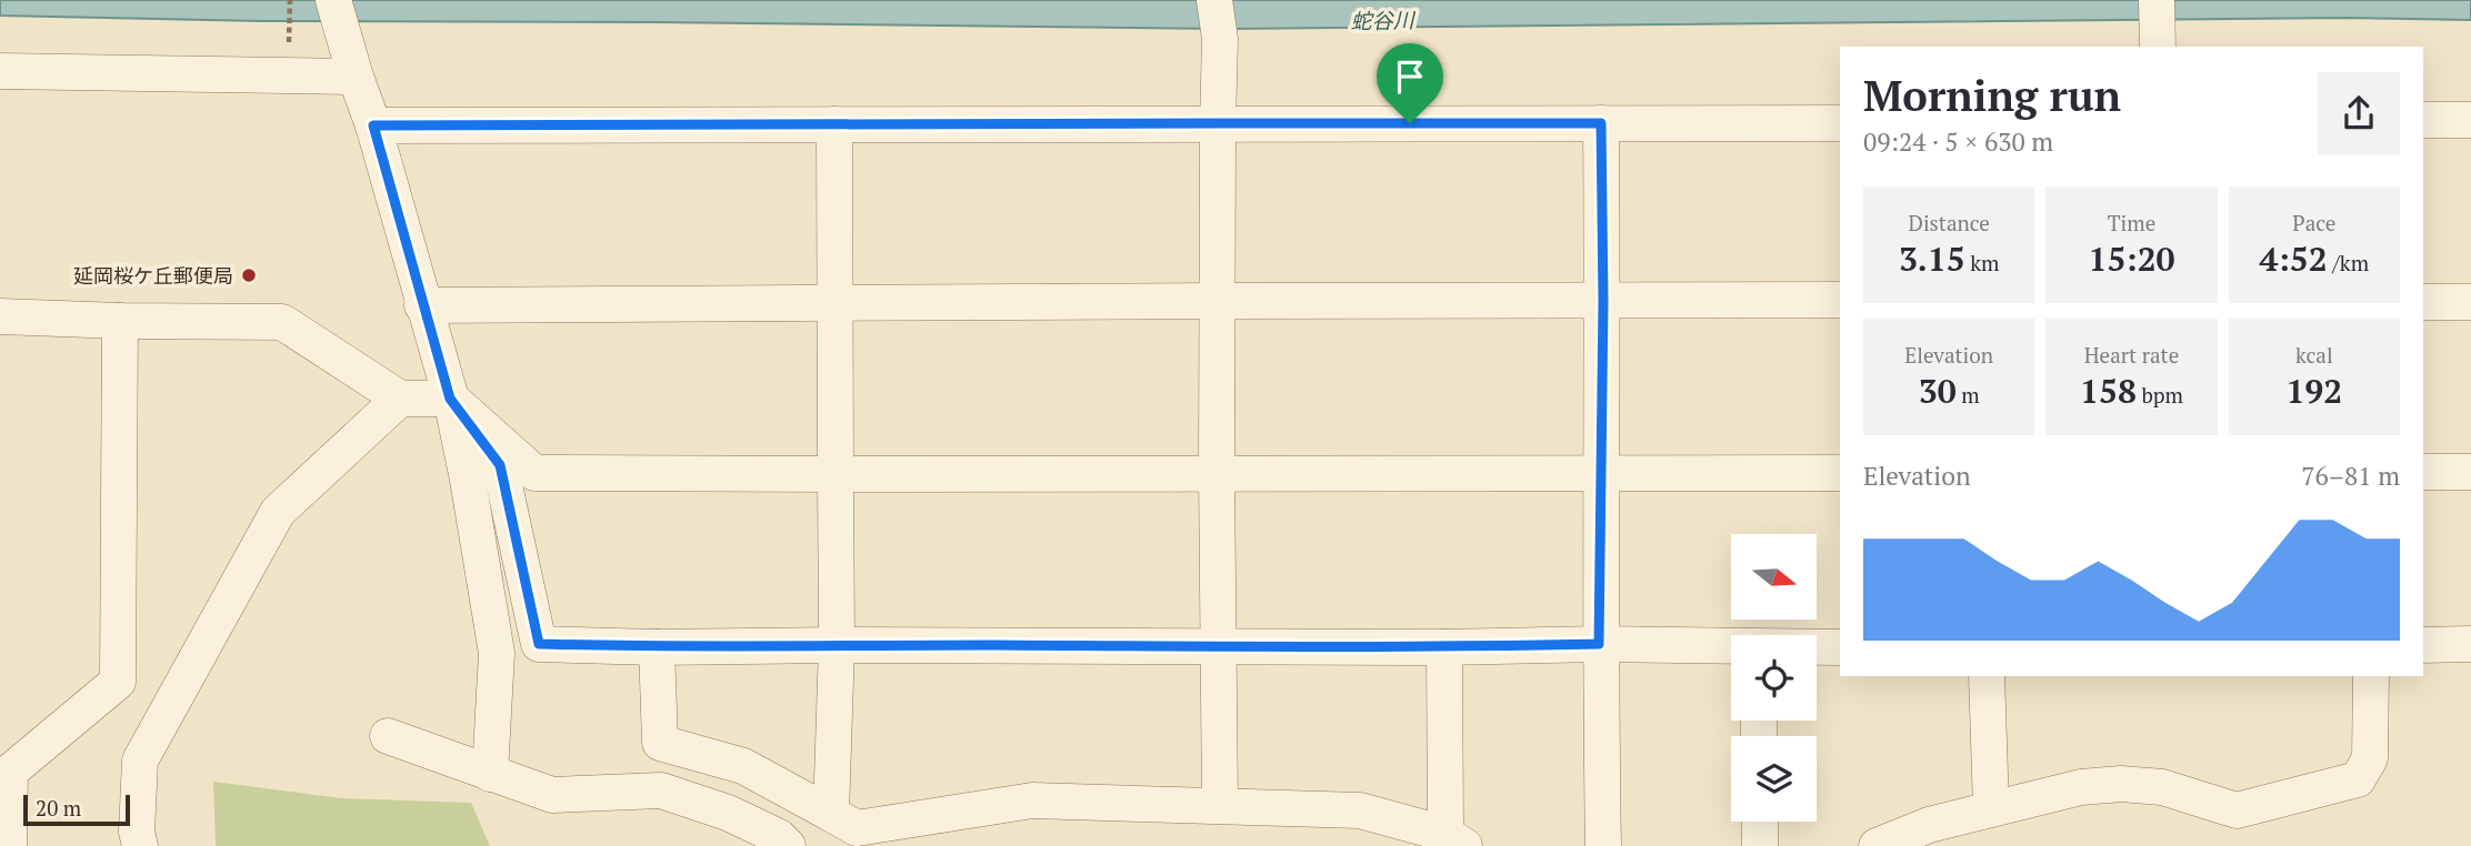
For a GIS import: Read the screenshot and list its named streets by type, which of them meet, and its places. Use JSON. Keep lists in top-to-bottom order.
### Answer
{
  "water": ["蛇谷川"],
  "places": ["延岡桜ケ丘郵便局"],
  "scale_bar": "20 m",
  "north": "right",
  "page": {
    "heading": ["Morning run", "09:24 · 5 × 630 m"],
    "stats": [
      ["Distance", "3.15 km"],
      ["Time", "15:20"],
      ["Pace", "4:52 /km"],
      ["Elevation", "30 m"],
      ["Heart rate", "158 bpm"],
      ["kcal", "192"]
    ],
    "chart": ["Elevation", "76–81 m"],
    "scale": "20 m"
  }
}
